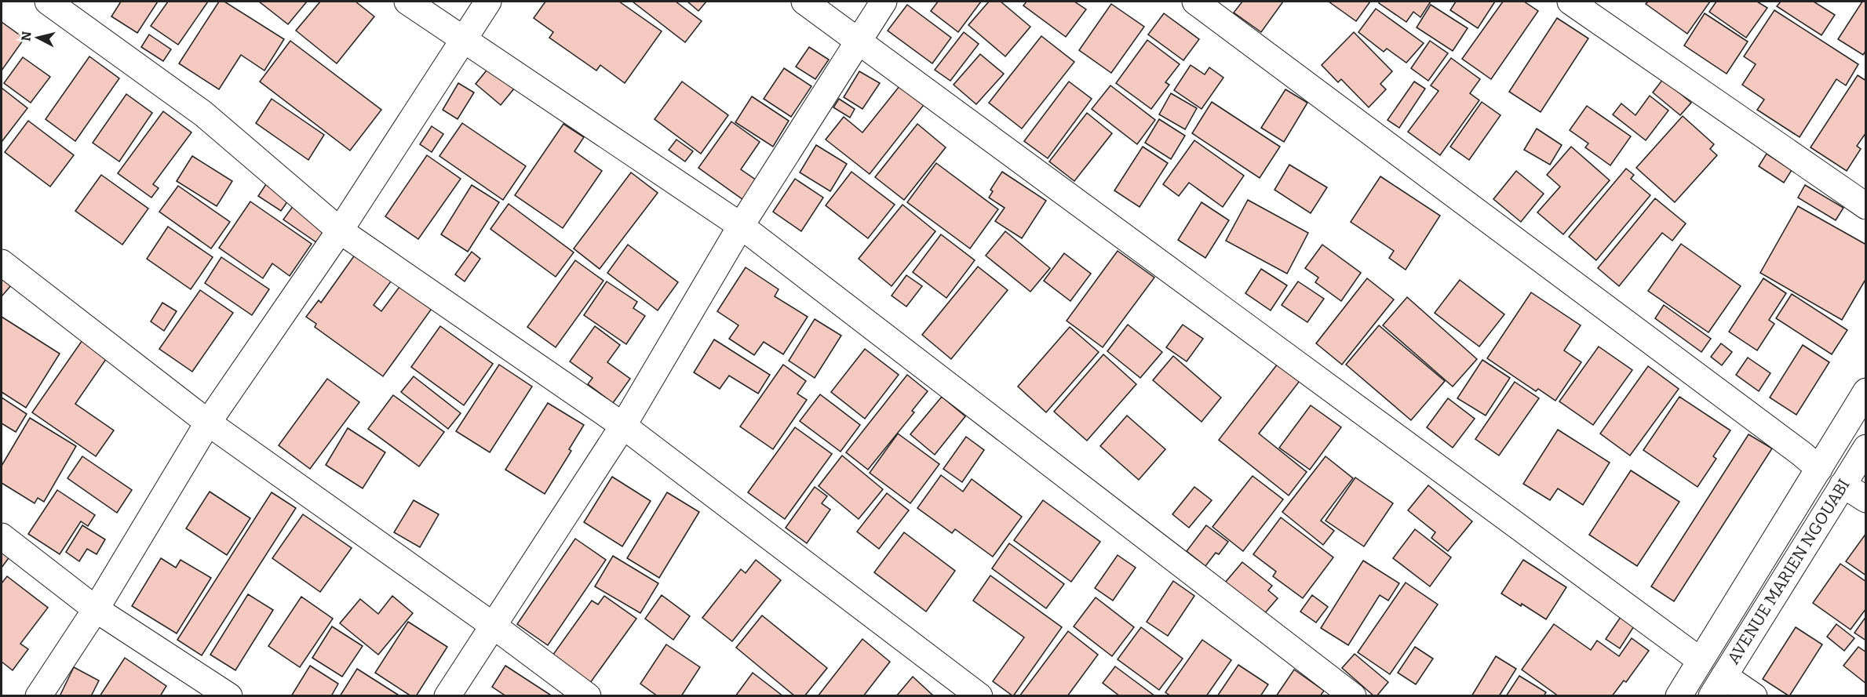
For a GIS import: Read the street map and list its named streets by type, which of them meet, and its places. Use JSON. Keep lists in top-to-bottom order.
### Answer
{
  "streets": {
    "street": ["AVENUE MARIEN NGOUABI"]
  },
  "north": "left"
}
